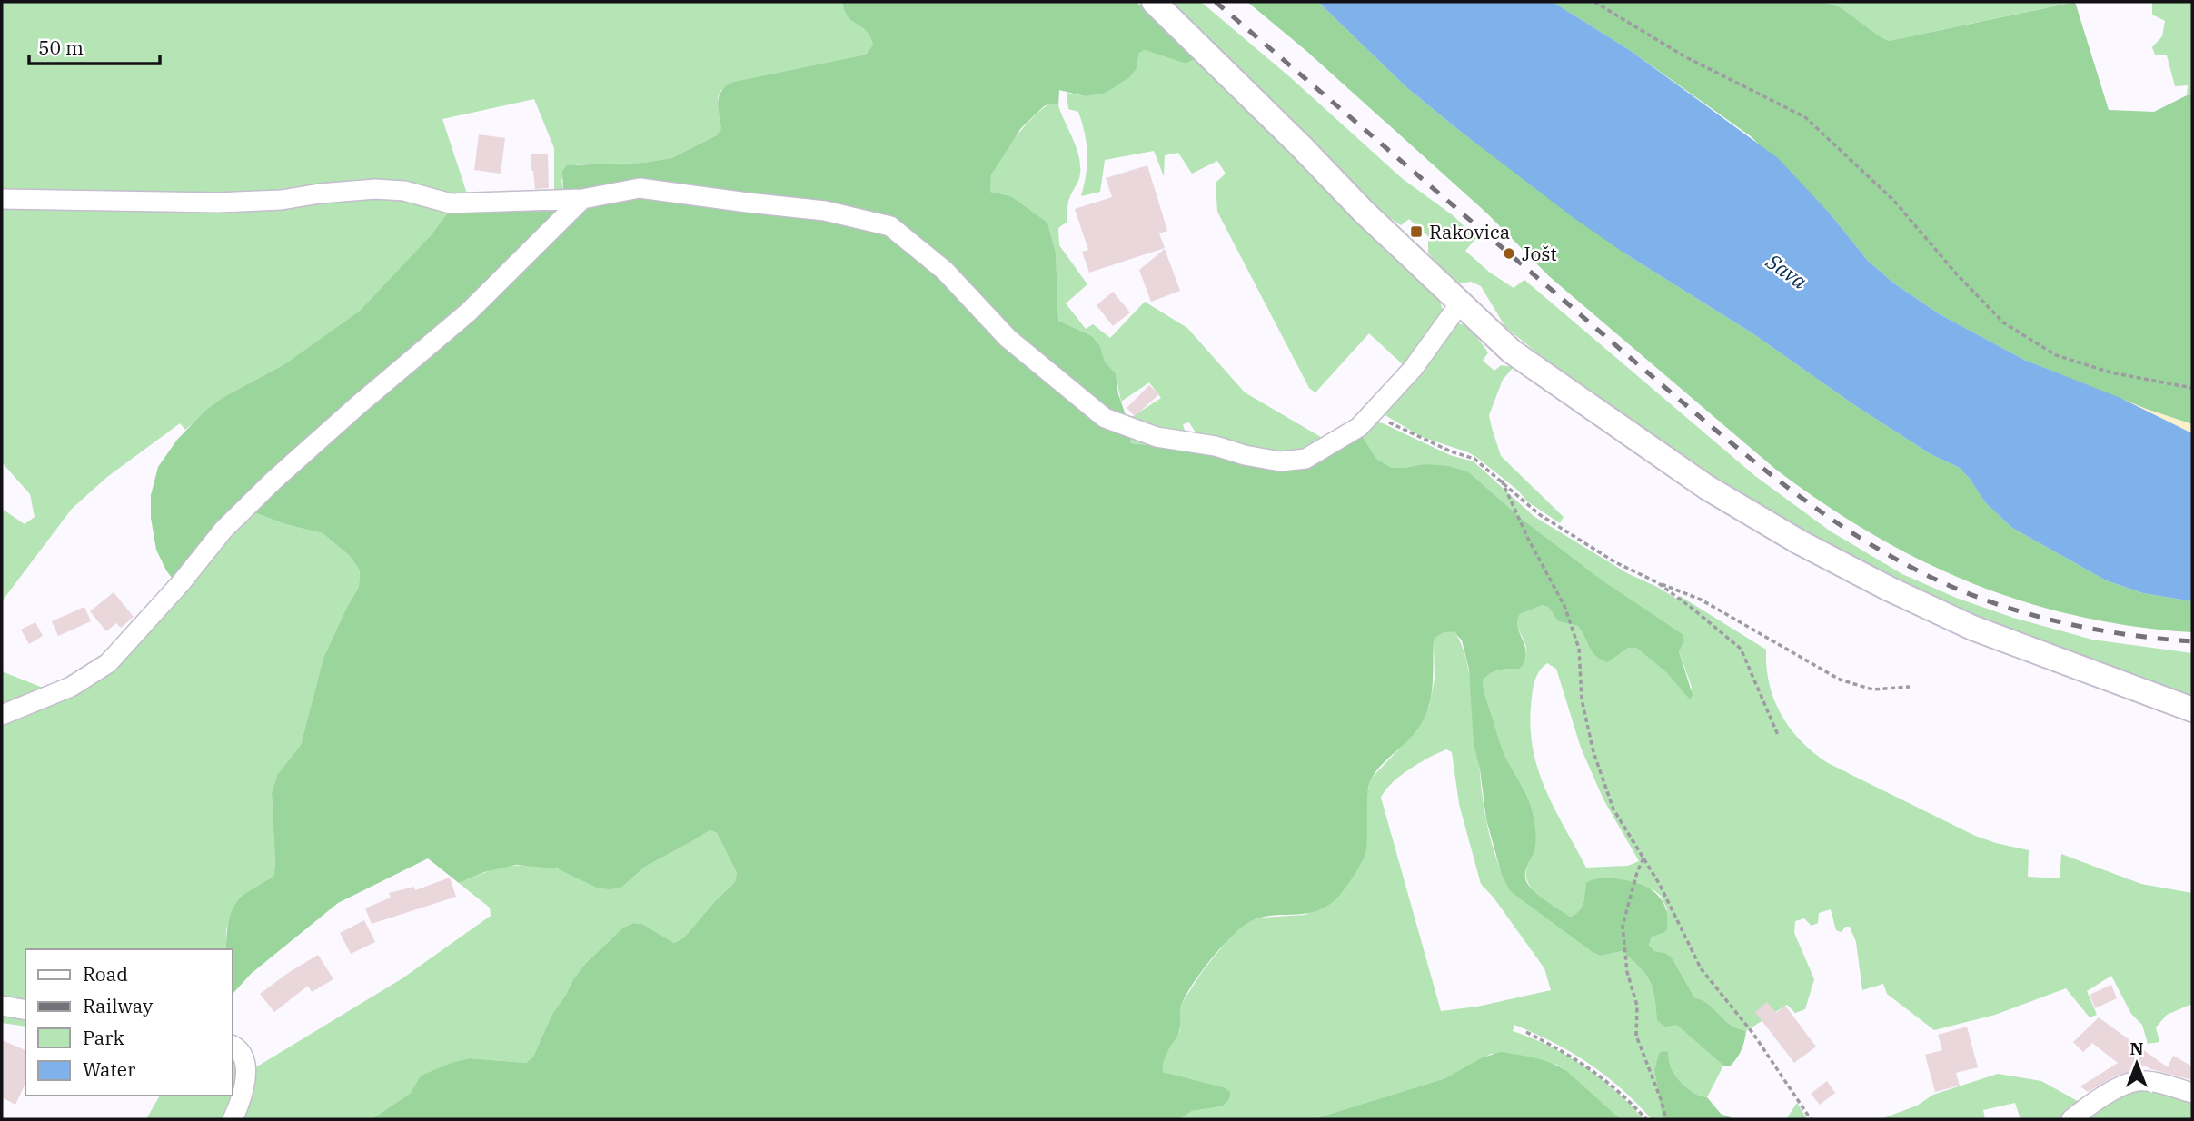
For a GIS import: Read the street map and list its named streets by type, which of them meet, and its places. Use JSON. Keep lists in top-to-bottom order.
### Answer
{
  "water": ["Sava"],
  "places": {
    "transit": ["Rakovica"],
    "other": ["Jošt"]
  },
  "legend": [
    "Road",
    "Railway",
    "Park",
    "Water"
  ],
  "scale_bar": "50 m",
  "north": "top"
}
